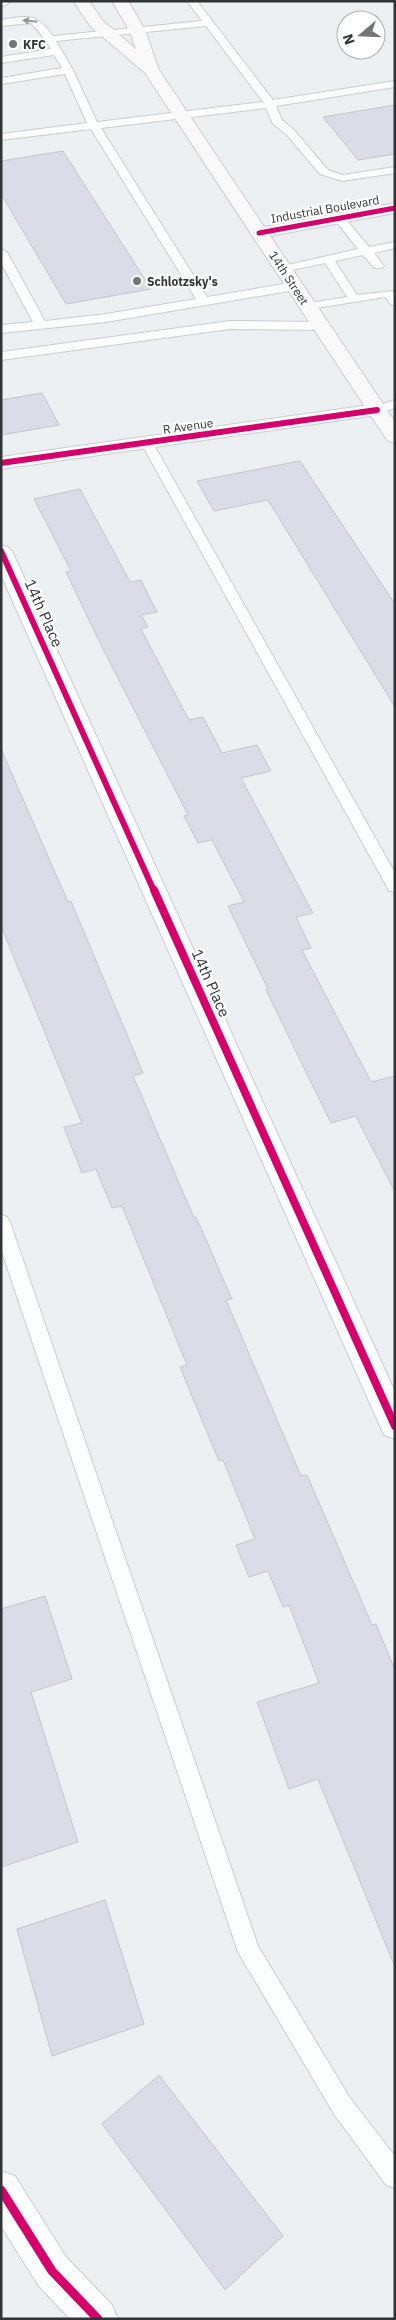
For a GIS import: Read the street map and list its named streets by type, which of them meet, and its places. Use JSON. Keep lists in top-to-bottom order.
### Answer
{
  "streets": {
    "main road": ["14th Street"],
    "street": ["Industrial Boulevard", "R Avenue", "14th Place"]
  },
  "crossings": [
    ["Industrial Boulevard", "14th Street"],
    ["14th Street", "R Avenue"]
  ],
  "places": ["KFC", "Schlotzsky's"],
  "north": "left"
}
